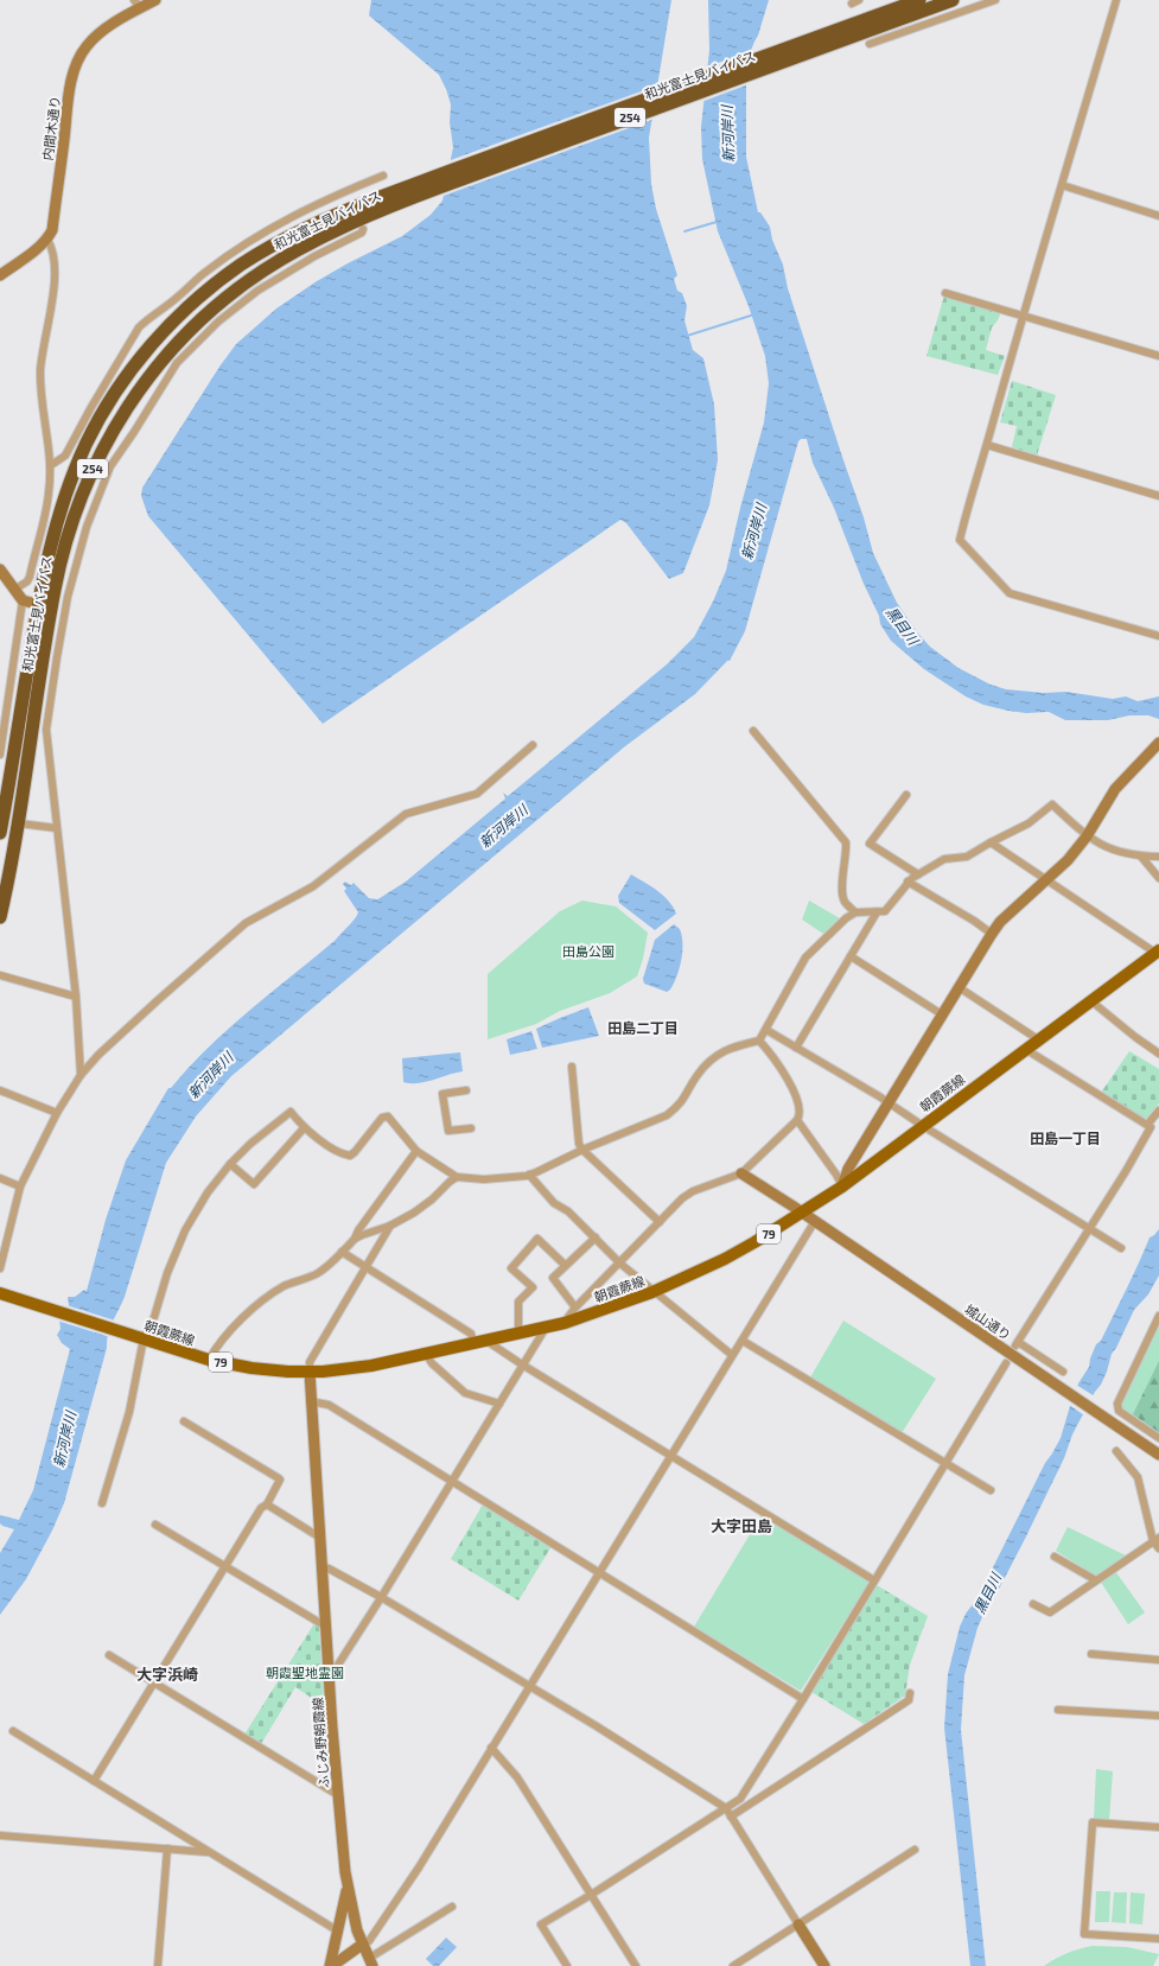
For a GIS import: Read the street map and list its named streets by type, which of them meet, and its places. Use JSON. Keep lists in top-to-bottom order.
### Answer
{
  "streets": {
    "highway": ["和光富士見バイパス", "254"],
    "main road": ["朝霞蕨線", "79"],
    "street": ["内間木通り", "城山通り", "ふじみ野朝霞線"]
  },
  "crossings": [
    ["朝霞蕨線", "城山通り"],
    ["朝霞蕨線", "ふじみ野朝霞線"]
  ],
  "districts": [
    "田島二丁目",
    "田島一丁目",
    "大字田島",
    "大字浜崎"
  ],
  "water": ["新河岸川", "黒目川"],
  "parks": ["田島公園", "朝霞聖地霊園"]
}
